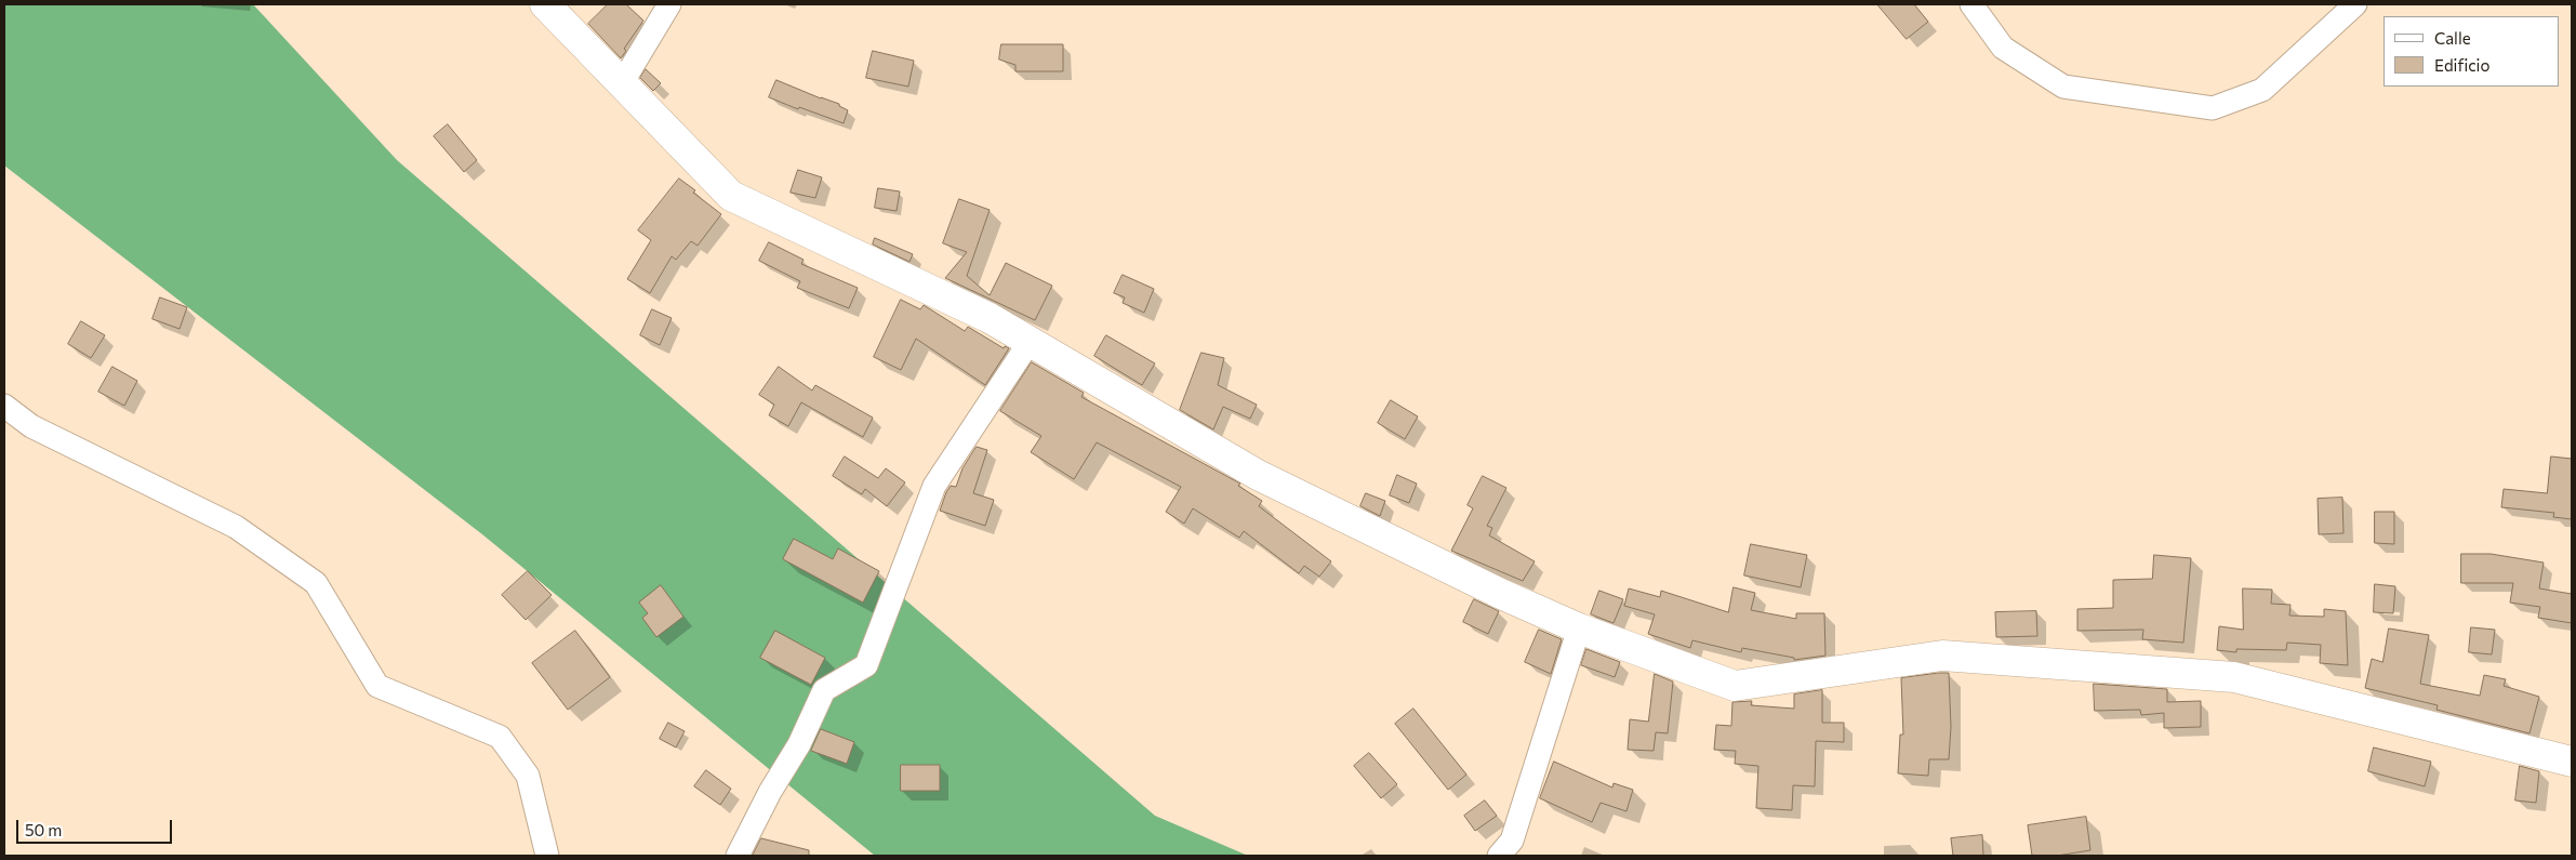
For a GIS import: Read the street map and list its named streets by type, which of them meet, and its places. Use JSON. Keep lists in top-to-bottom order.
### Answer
{
  "legend": ["Calle", "Edificio"],
  "scale_bar": "50 m"
}
